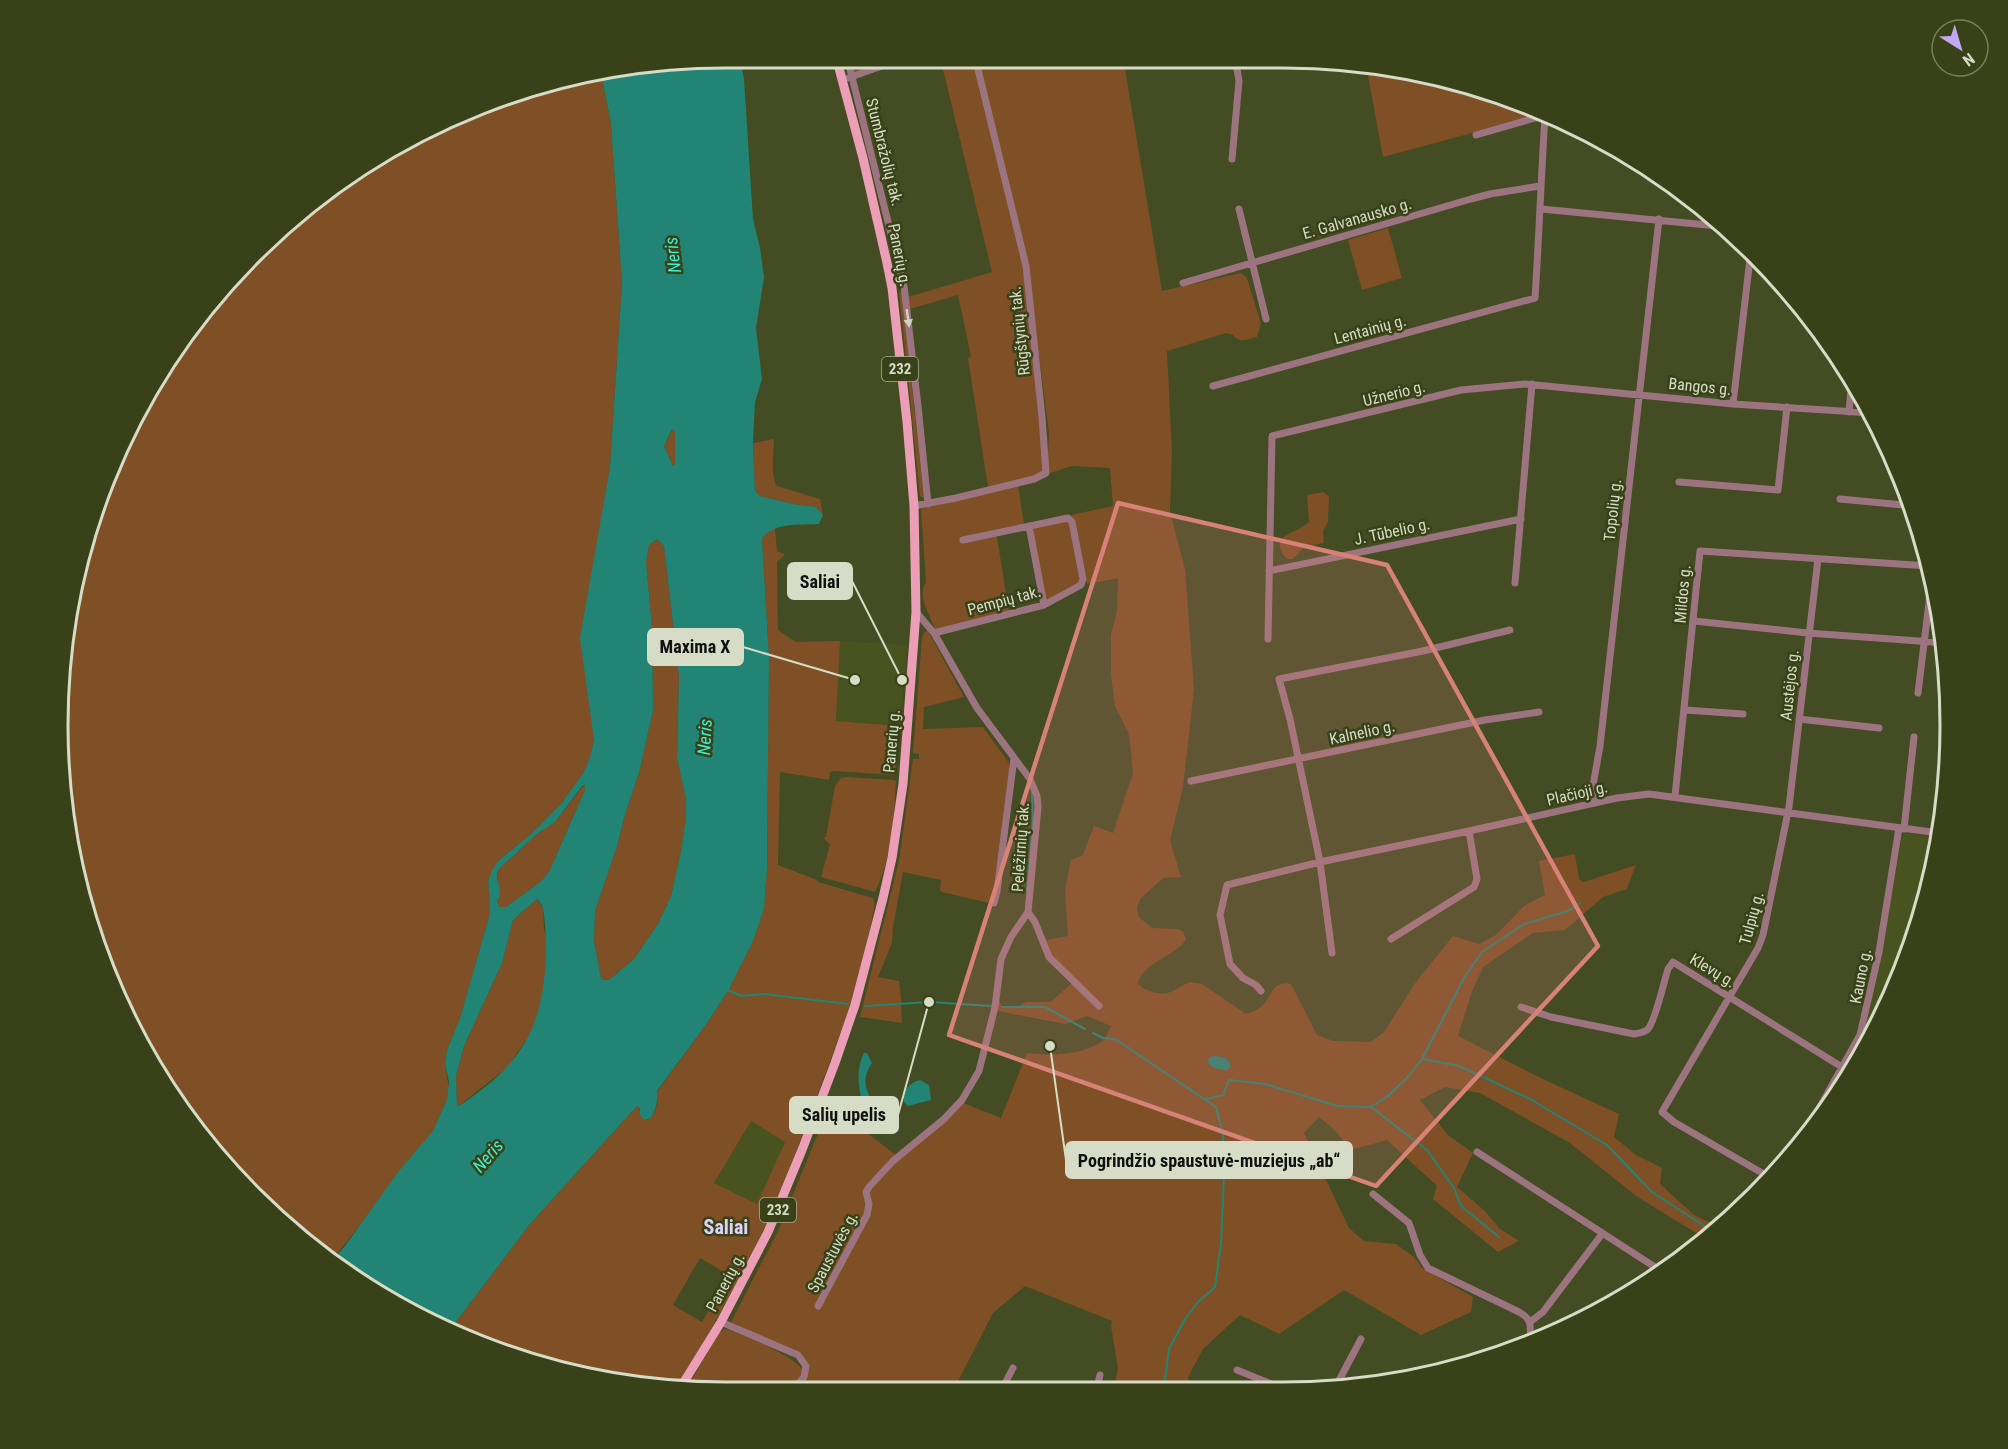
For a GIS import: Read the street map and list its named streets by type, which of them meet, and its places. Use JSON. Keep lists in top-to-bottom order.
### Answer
{
  "streets": {
    "main road": ["Panerių g.", "232"],
    "street": [
      "Stumbražolių tak.",
      "E. Galvanausko g.",
      "Lentainių g.",
      "Rūgštynių tak.",
      "Bangos g.",
      "Užnerio g.",
      "Topolių g.",
      "J. Tūbelio g.",
      "Mildos g.",
      "Pempių tak.",
      "Austėjos g.",
      "Kalnelio g.",
      "Plačioji g.",
      "Pelėžirnių tak.",
      "Tulpių g.",
      "Klevų g.",
      "Kauno g.",
      "Spaustuvės g."
    ]
  },
  "crossings": [
    ["Stumbražolių tak.", "Panerių g."],
    ["Stumbražolių tak.", "Rūgštynių tak."],
    ["Panerių g.", "Rūgštynių tak."],
    ["Panerių g.", "Pelėžirnių tak."],
    ["Bangos g.", "Užnerio g."],
    ["Bangos g.", "Topolių g."],
    ["Užnerio g.", "J. Tūbelio g."],
    ["Topolių g.", "Plačioji g."],
    ["Mildos g.", "Austėjos g."],
    ["Mildos g.", "Plačioji g."],
    ["Pempių tak.", "Pelėžirnių tak."],
    ["Austėjos g.", "Plačioji g."],
    ["Austėjos g.", "Tulpių g."],
    ["Plačioji g.", "Tulpių g."],
    ["Plačioji g.", "Kauno g."],
    ["Pelėžirnių tak.", "Spaustuvės g."],
    ["Tulpių g.", "Klevų g."]
  ],
  "one_way": ["Stumbražolių tak."],
  "districts": ["Saliai"],
  "water": ["Neris"],
  "places": [
    "Maxima X",
    "Saliai",
    "Salių upelis",
    "Pogrindžio spaustuvė-muziejus „ab“"
  ],
  "north": "bottom right"
}
